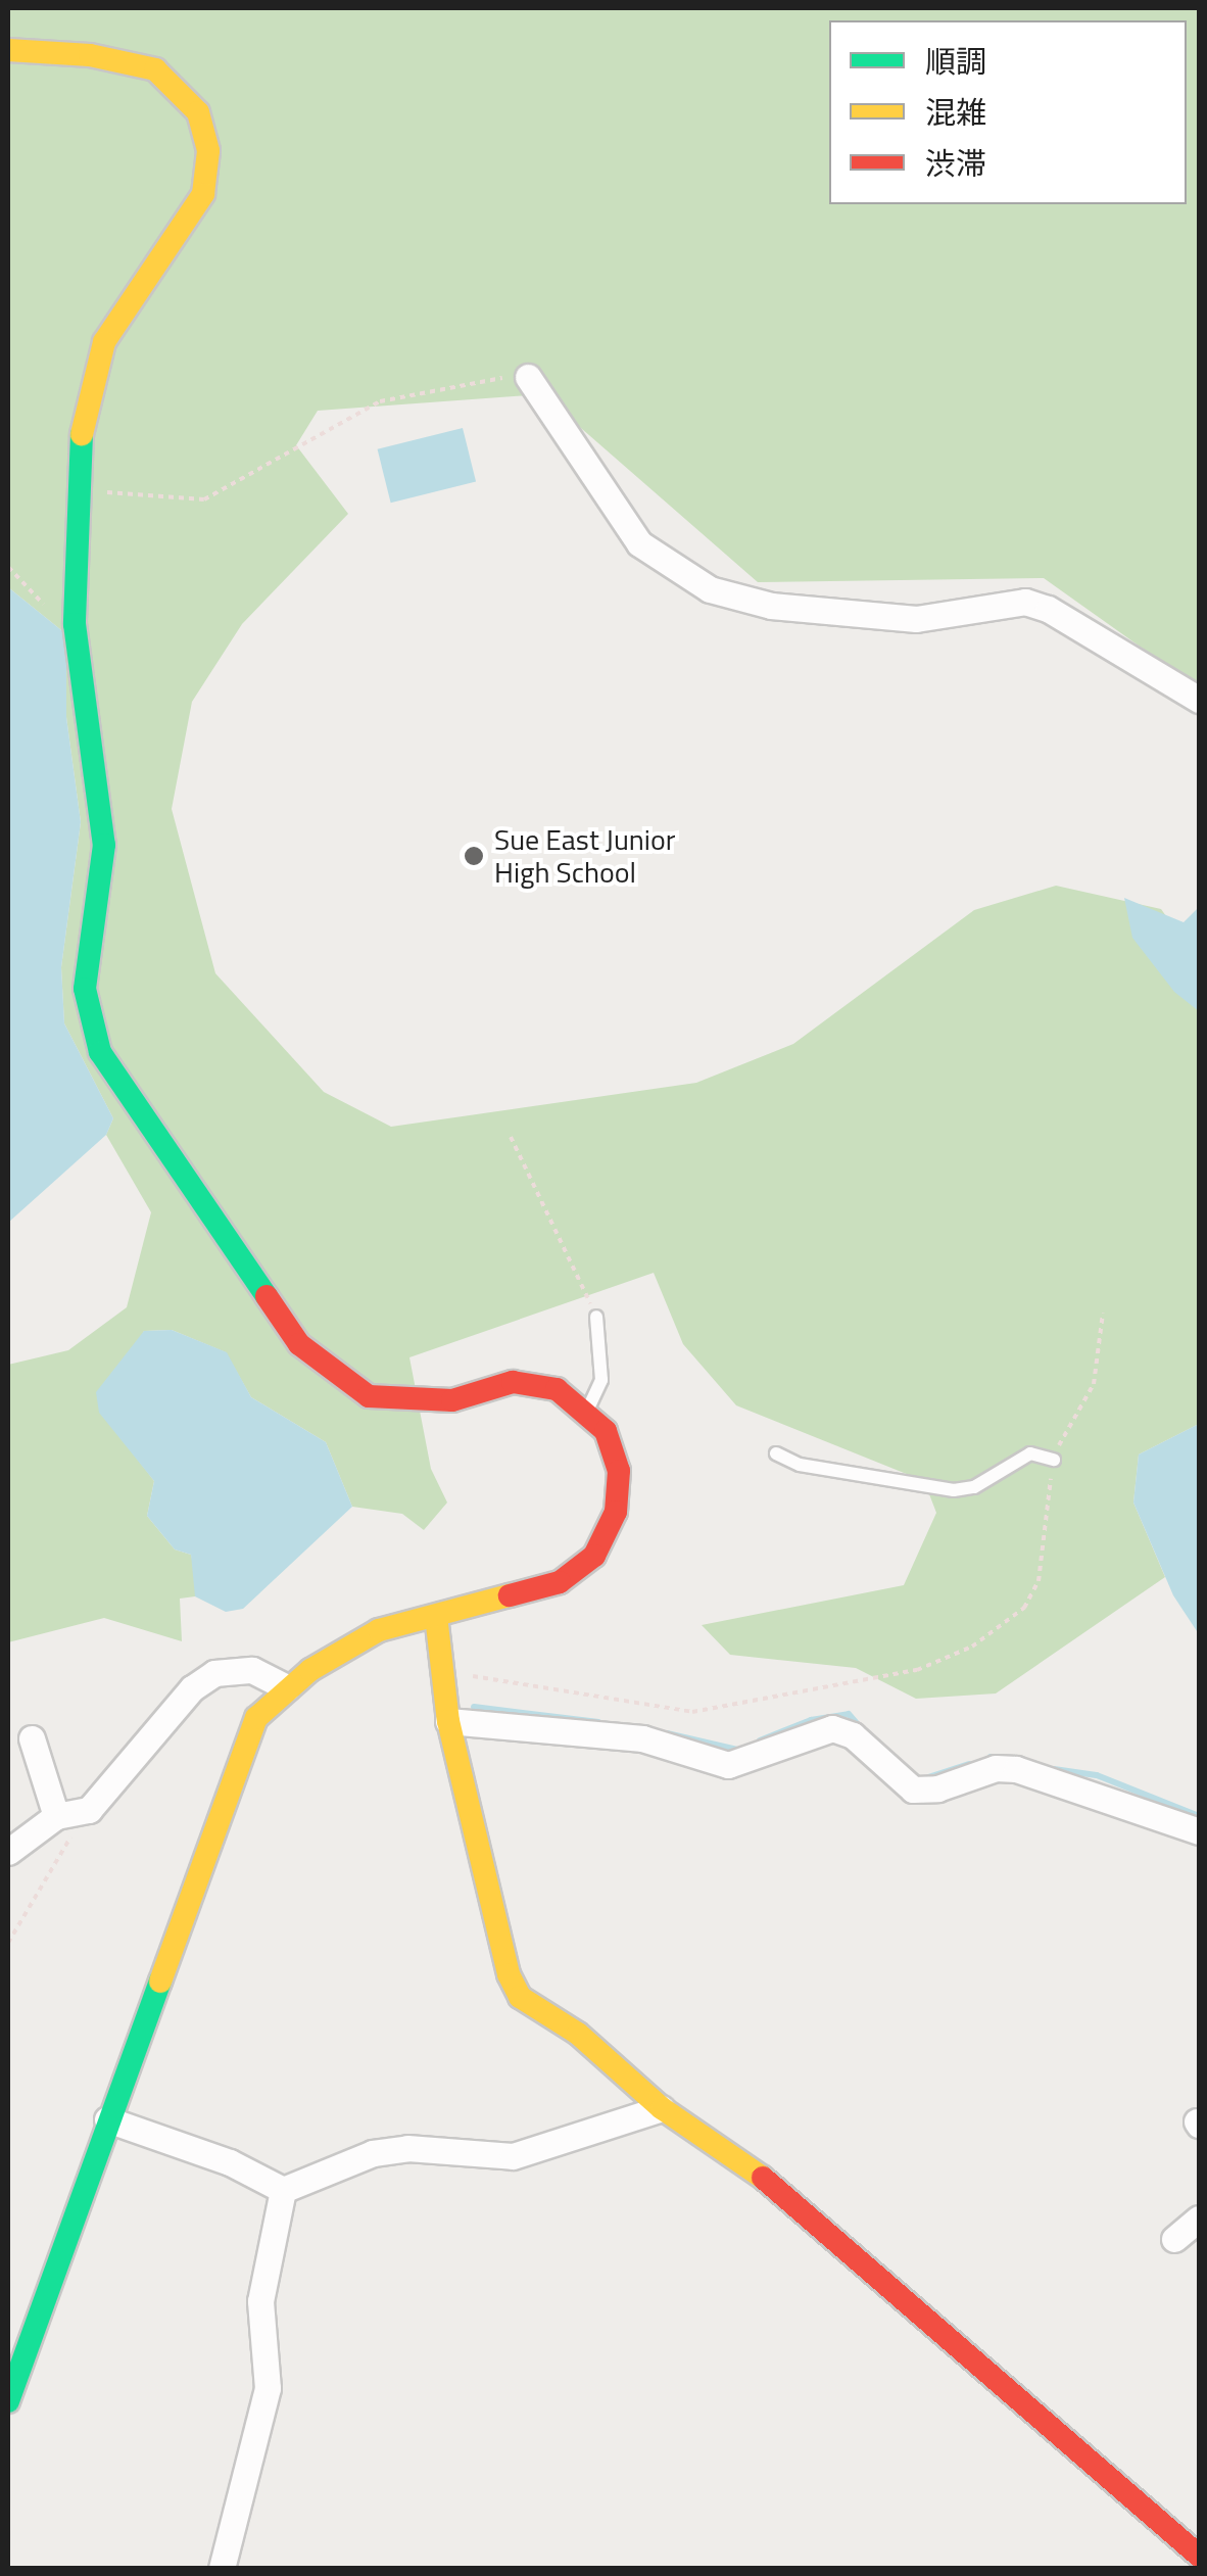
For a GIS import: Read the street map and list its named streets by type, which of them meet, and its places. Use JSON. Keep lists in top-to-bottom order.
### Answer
{
  "places": ["Sue East Junior High School"],
  "legend": ["順調", "混雑", "渋滞"]
}
